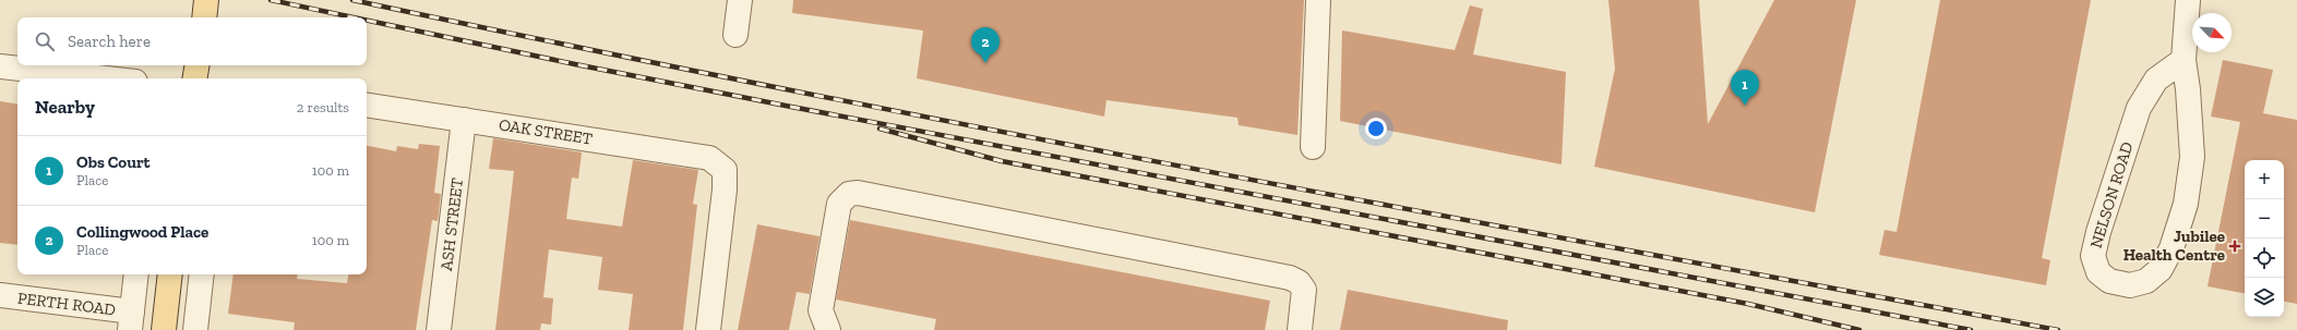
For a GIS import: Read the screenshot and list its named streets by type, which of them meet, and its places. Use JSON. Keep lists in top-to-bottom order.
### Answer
{
  "streets": {
    "street": [
      "OAK STREET",
      "NELSON ROAD",
      "ASH STREET",
      "PERTH ROAD"
    ]
  },
  "crossings": [
    ["OAK STREET", "ASH STREET"]
  ],
  "places": {
    "health": ["Jubilee Health Centre"]
  },
  "north": "bottom right",
  "page": {
    "search": "Search here",
    "pins": ["2", "1"],
    "heading": ["Nearby", "2 results"],
    "list": [
      {
        "mark": "1",
        "name": "Obs Court",
        "note": "Place",
        "value": "100 m"
      },
      {
        "mark": "2",
        "name": "Collingwood Place",
        "note": "Place",
        "value": "100 m"
      }
    ],
    "map_buttons": ["+", "−"]
  }
}
